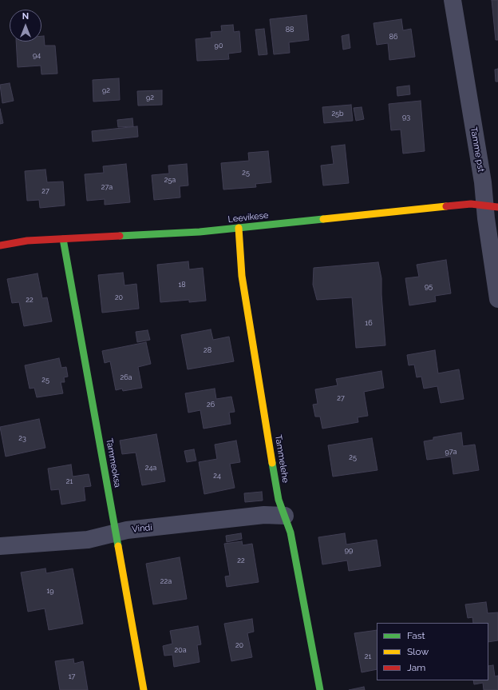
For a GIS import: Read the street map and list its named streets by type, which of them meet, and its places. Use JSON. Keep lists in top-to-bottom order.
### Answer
{
  "streets": {
    "street": [
      "Tamme pst",
      "Leevikese",
      "Tammelehe",
      "Tammeoksa",
      "Vindi"
    ]
  },
  "crossings": [
    ["Tamme pst", "Leevikese"],
    ["Leevikese", "Tammelehe"],
    ["Leevikese", "Tammeoksa"],
    ["Tammelehe", "Vindi"],
    ["Tammeoksa", "Vindi"]
  ],
  "house_numbers": [
    "88",
    "86",
    "90",
    "94",
    "92",
    "92",
    "25b",
    "93",
    "25",
    "25a",
    "27a",
    "27",
    "18",
    "95",
    "20",
    "22",
    "16",
    "28",
    "26a",
    "25",
    "27",
    "26",
    "23",
    "97a",
    "25",
    "24a",
    "24",
    "21",
    "99",
    "22",
    "22a",
    "19",
    "20",
    "20a",
    "21",
    "17"
  ],
  "legend": ["Fast", "Slow", "Jam"],
  "north": "top"
}
